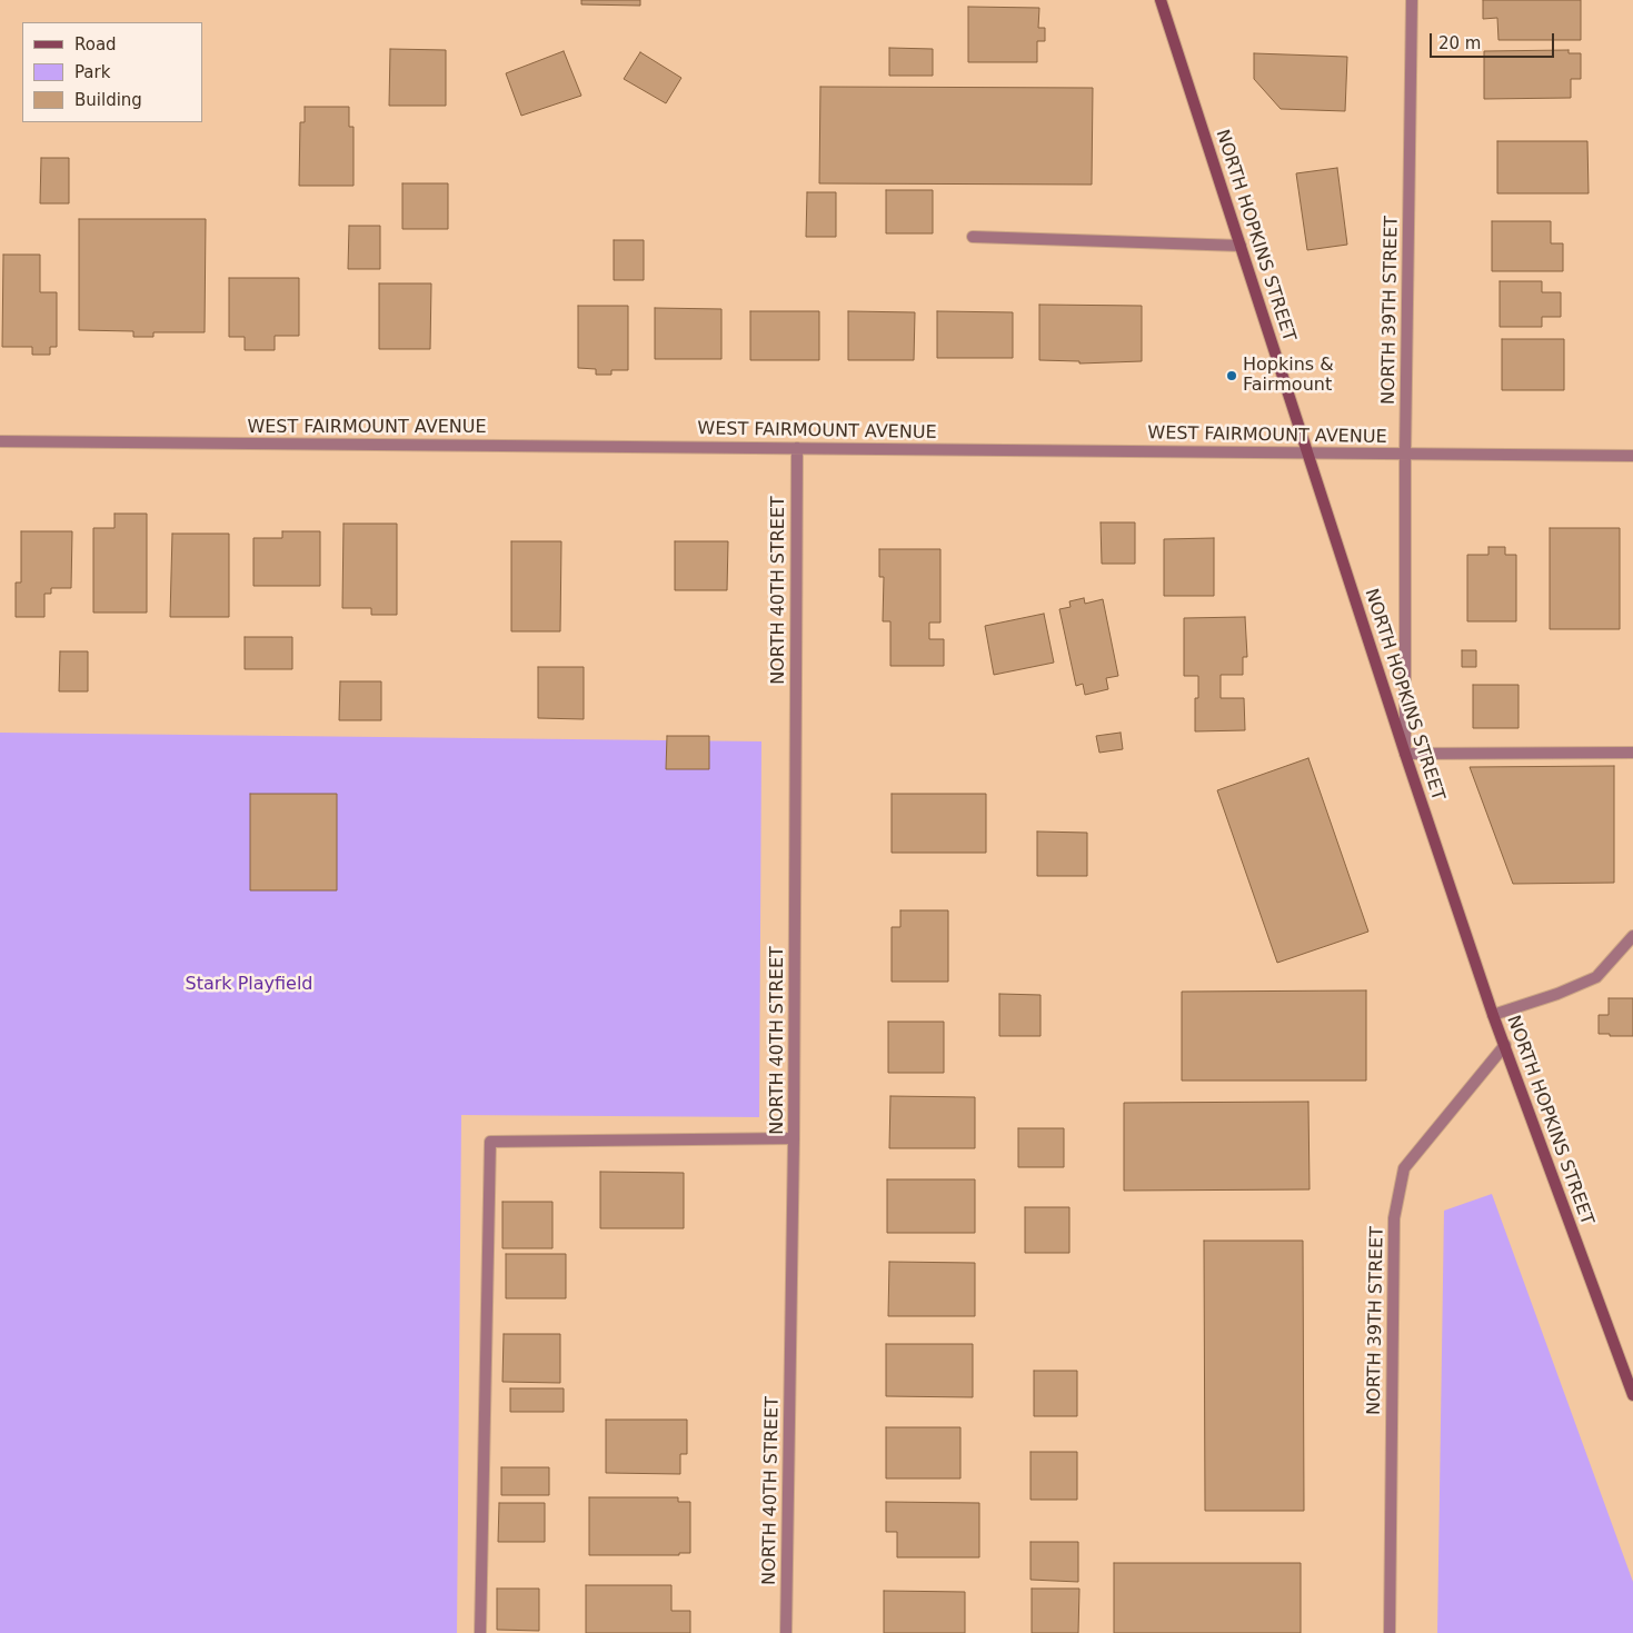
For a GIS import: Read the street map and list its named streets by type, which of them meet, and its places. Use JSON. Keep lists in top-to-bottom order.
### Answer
{
  "streets": {
    "main road": ["NORTH HOPKINS STREET"],
    "street": ["NORTH 39TH STREET", "WEST FAIRMOUNT AVENUE", "NORTH 40TH STREET"]
  },
  "crossings": [
    ["NORTH HOPKINS STREET", "NORTH 39TH STREET"],
    ["NORTH HOPKINS STREET", "WEST FAIRMOUNT AVENUE"],
    ["NORTH 39TH STREET", "WEST FAIRMOUNT AVENUE"],
    ["WEST FAIRMOUNT AVENUE", "NORTH 40TH STREET"]
  ],
  "parks": ["Stark Playfield"],
  "places": ["Hopkins & Fairmount"],
  "legend": ["Road", "Park", "Building"],
  "scale_bar": "20 m"
}
